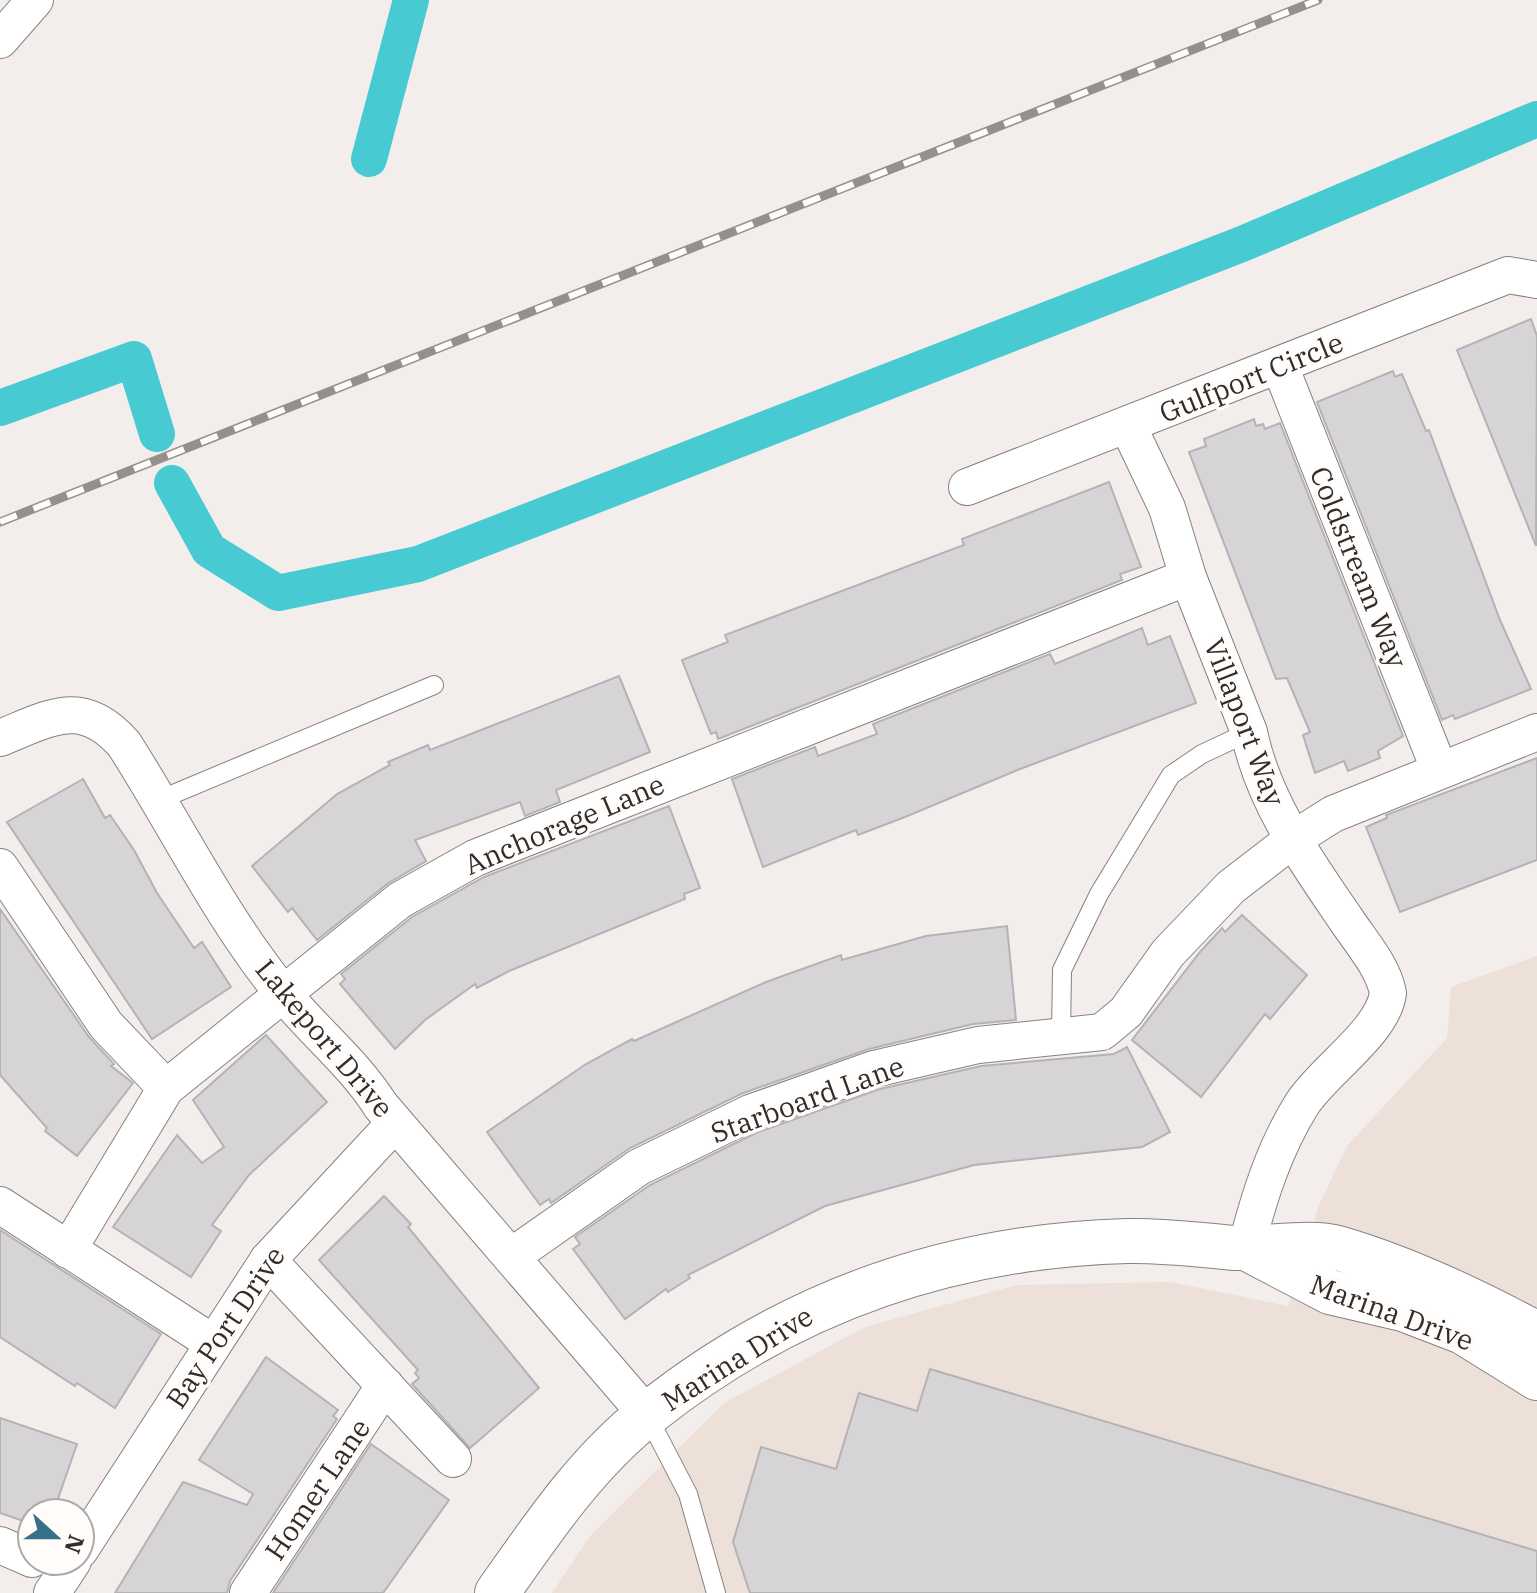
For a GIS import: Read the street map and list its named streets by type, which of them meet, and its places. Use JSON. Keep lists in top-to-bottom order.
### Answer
{
  "streets": {
    "street": [
      "Gulfport Circle",
      "Coldstream Way",
      "Villaport Way",
      "Anchorage Lane",
      "Lakeport Drive",
      "Starboard Lane",
      "Marina Drive",
      "Bay Port Drive",
      "Homer Lane"
    ]
  },
  "crossings": [
    ["Gulfport Circle", "Coldstream Way"],
    ["Gulfport Circle", "Villaport Way"],
    ["Villaport Way", "Anchorage Lane"],
    ["Villaport Way", "Starboard Lane"],
    ["Villaport Way", "Marina Drive"],
    ["Anchorage Lane", "Lakeport Drive"],
    ["Lakeport Drive", "Starboard Lane"],
    ["Lakeport Drive", "Marina Drive"],
    ["Lakeport Drive", "Bay Port Drive"],
    ["Bay Port Drive", "Homer Lane"]
  ],
  "north": "right"
}
